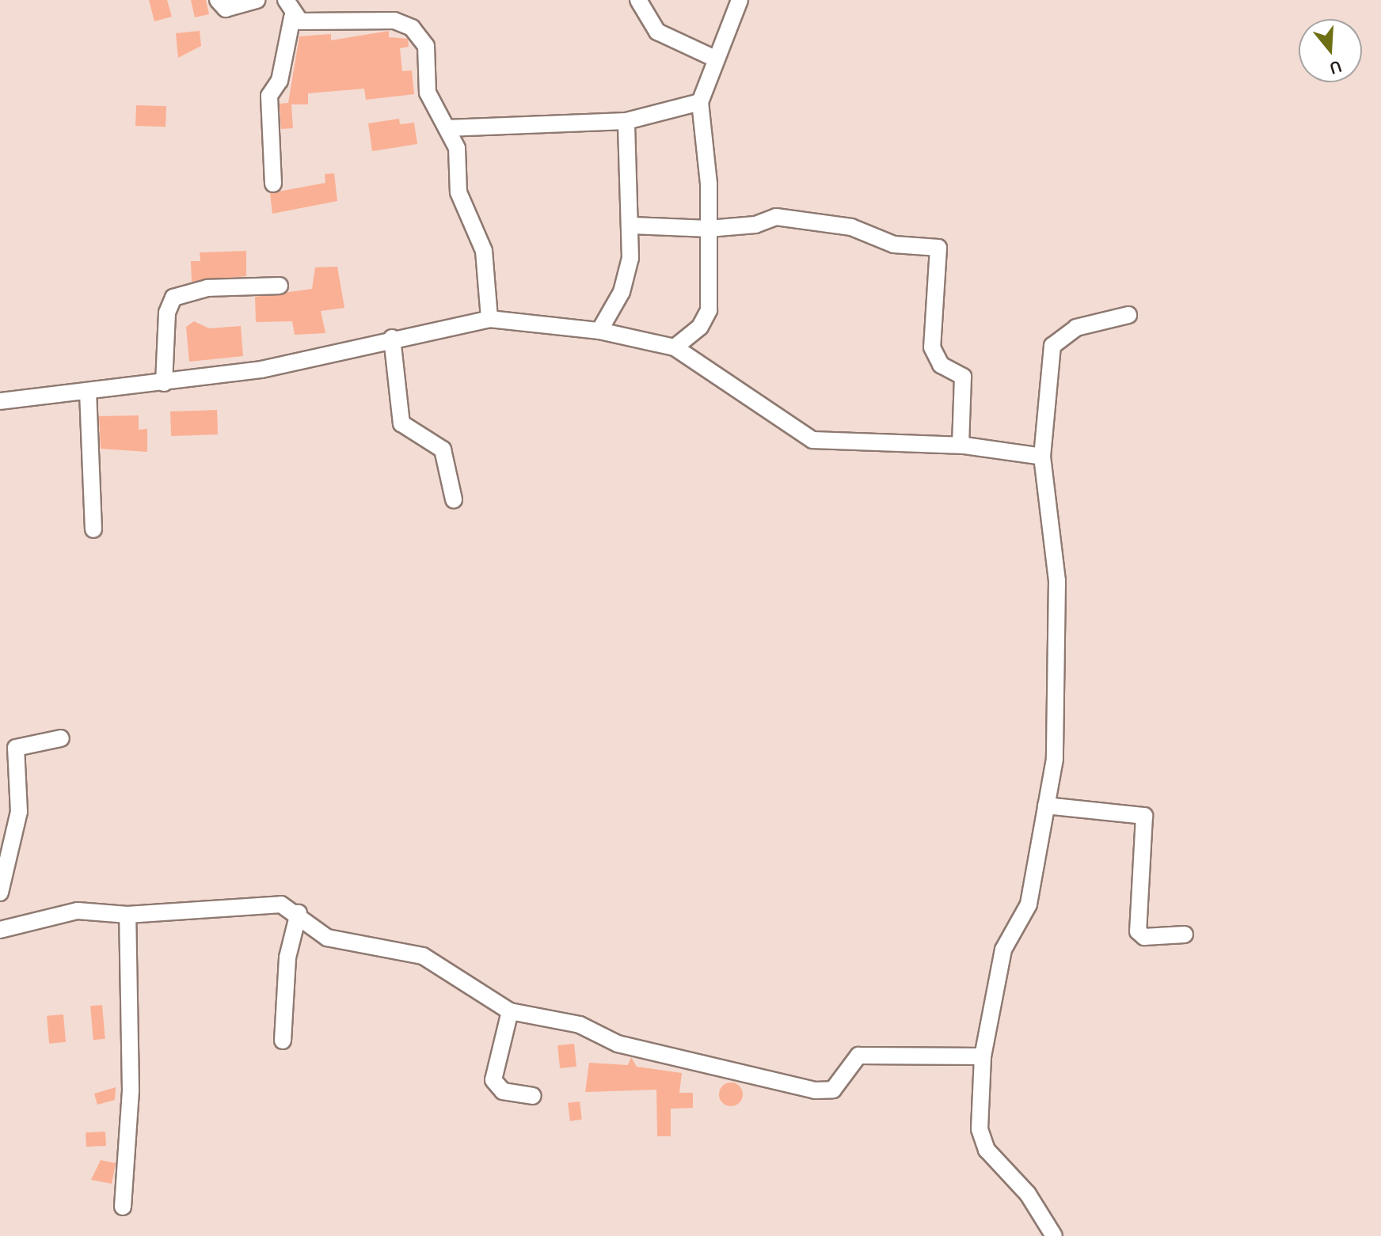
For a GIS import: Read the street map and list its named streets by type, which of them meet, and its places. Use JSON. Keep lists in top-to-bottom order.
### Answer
{
  "north": "bottom"
}
